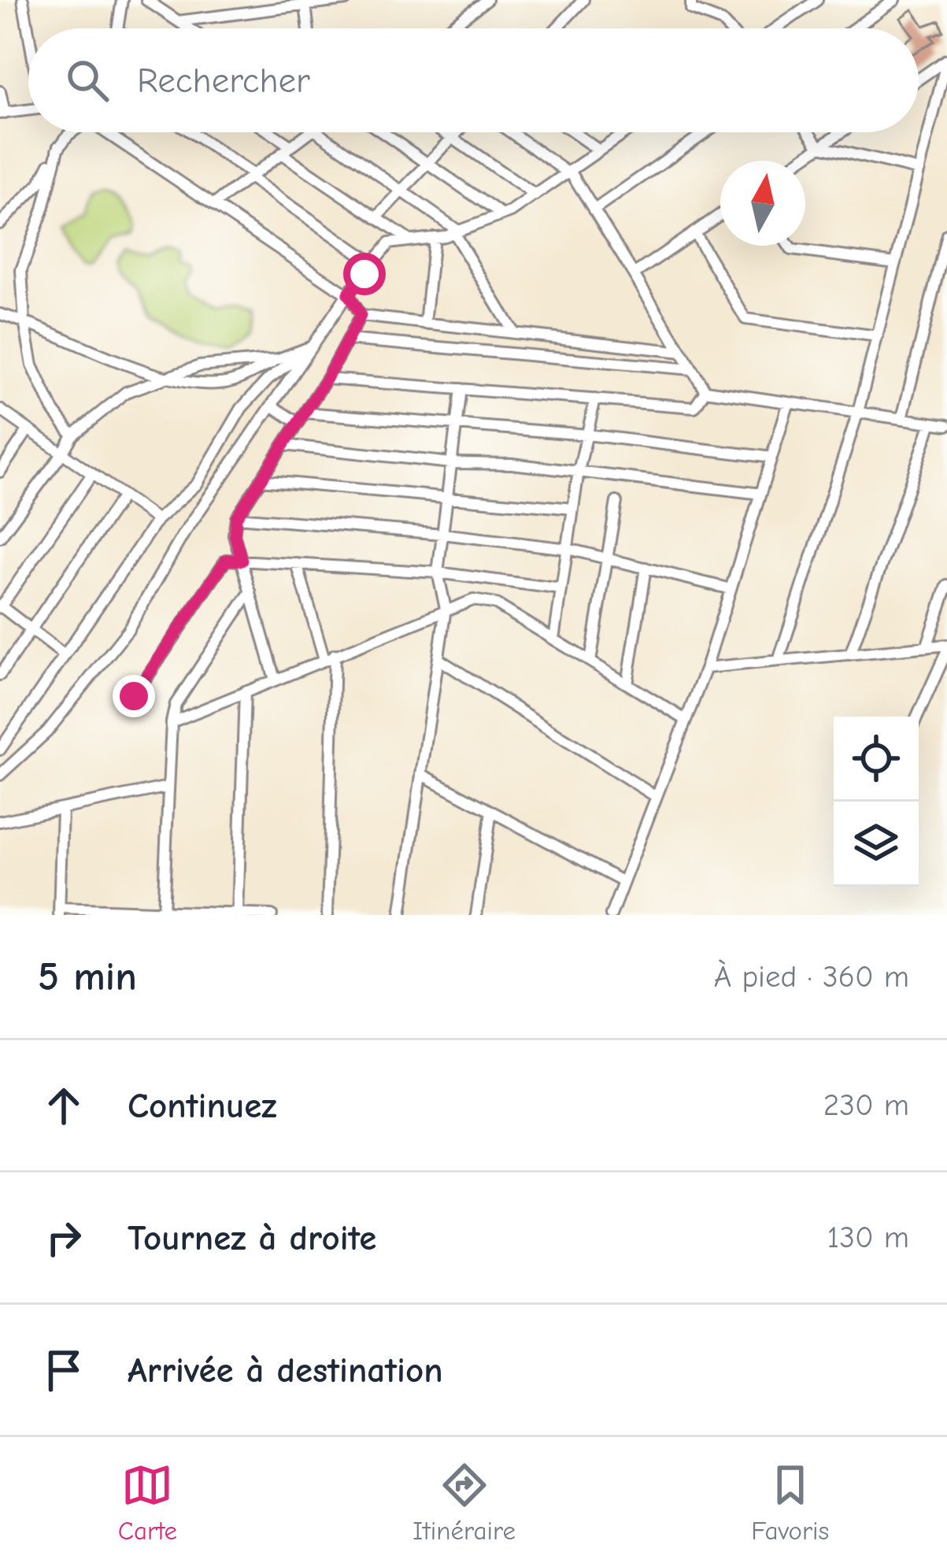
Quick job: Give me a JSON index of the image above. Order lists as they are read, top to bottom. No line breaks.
{"north":"top","page":{"search":"Rechercher","heading":["5 min","À pied · 360 m"],"list":[["Continuez","230 m"],["Tournez à droite","130 m"],"Arrivée à destination"],"nav":["Carte","Itinéraire","Favoris"]}}
